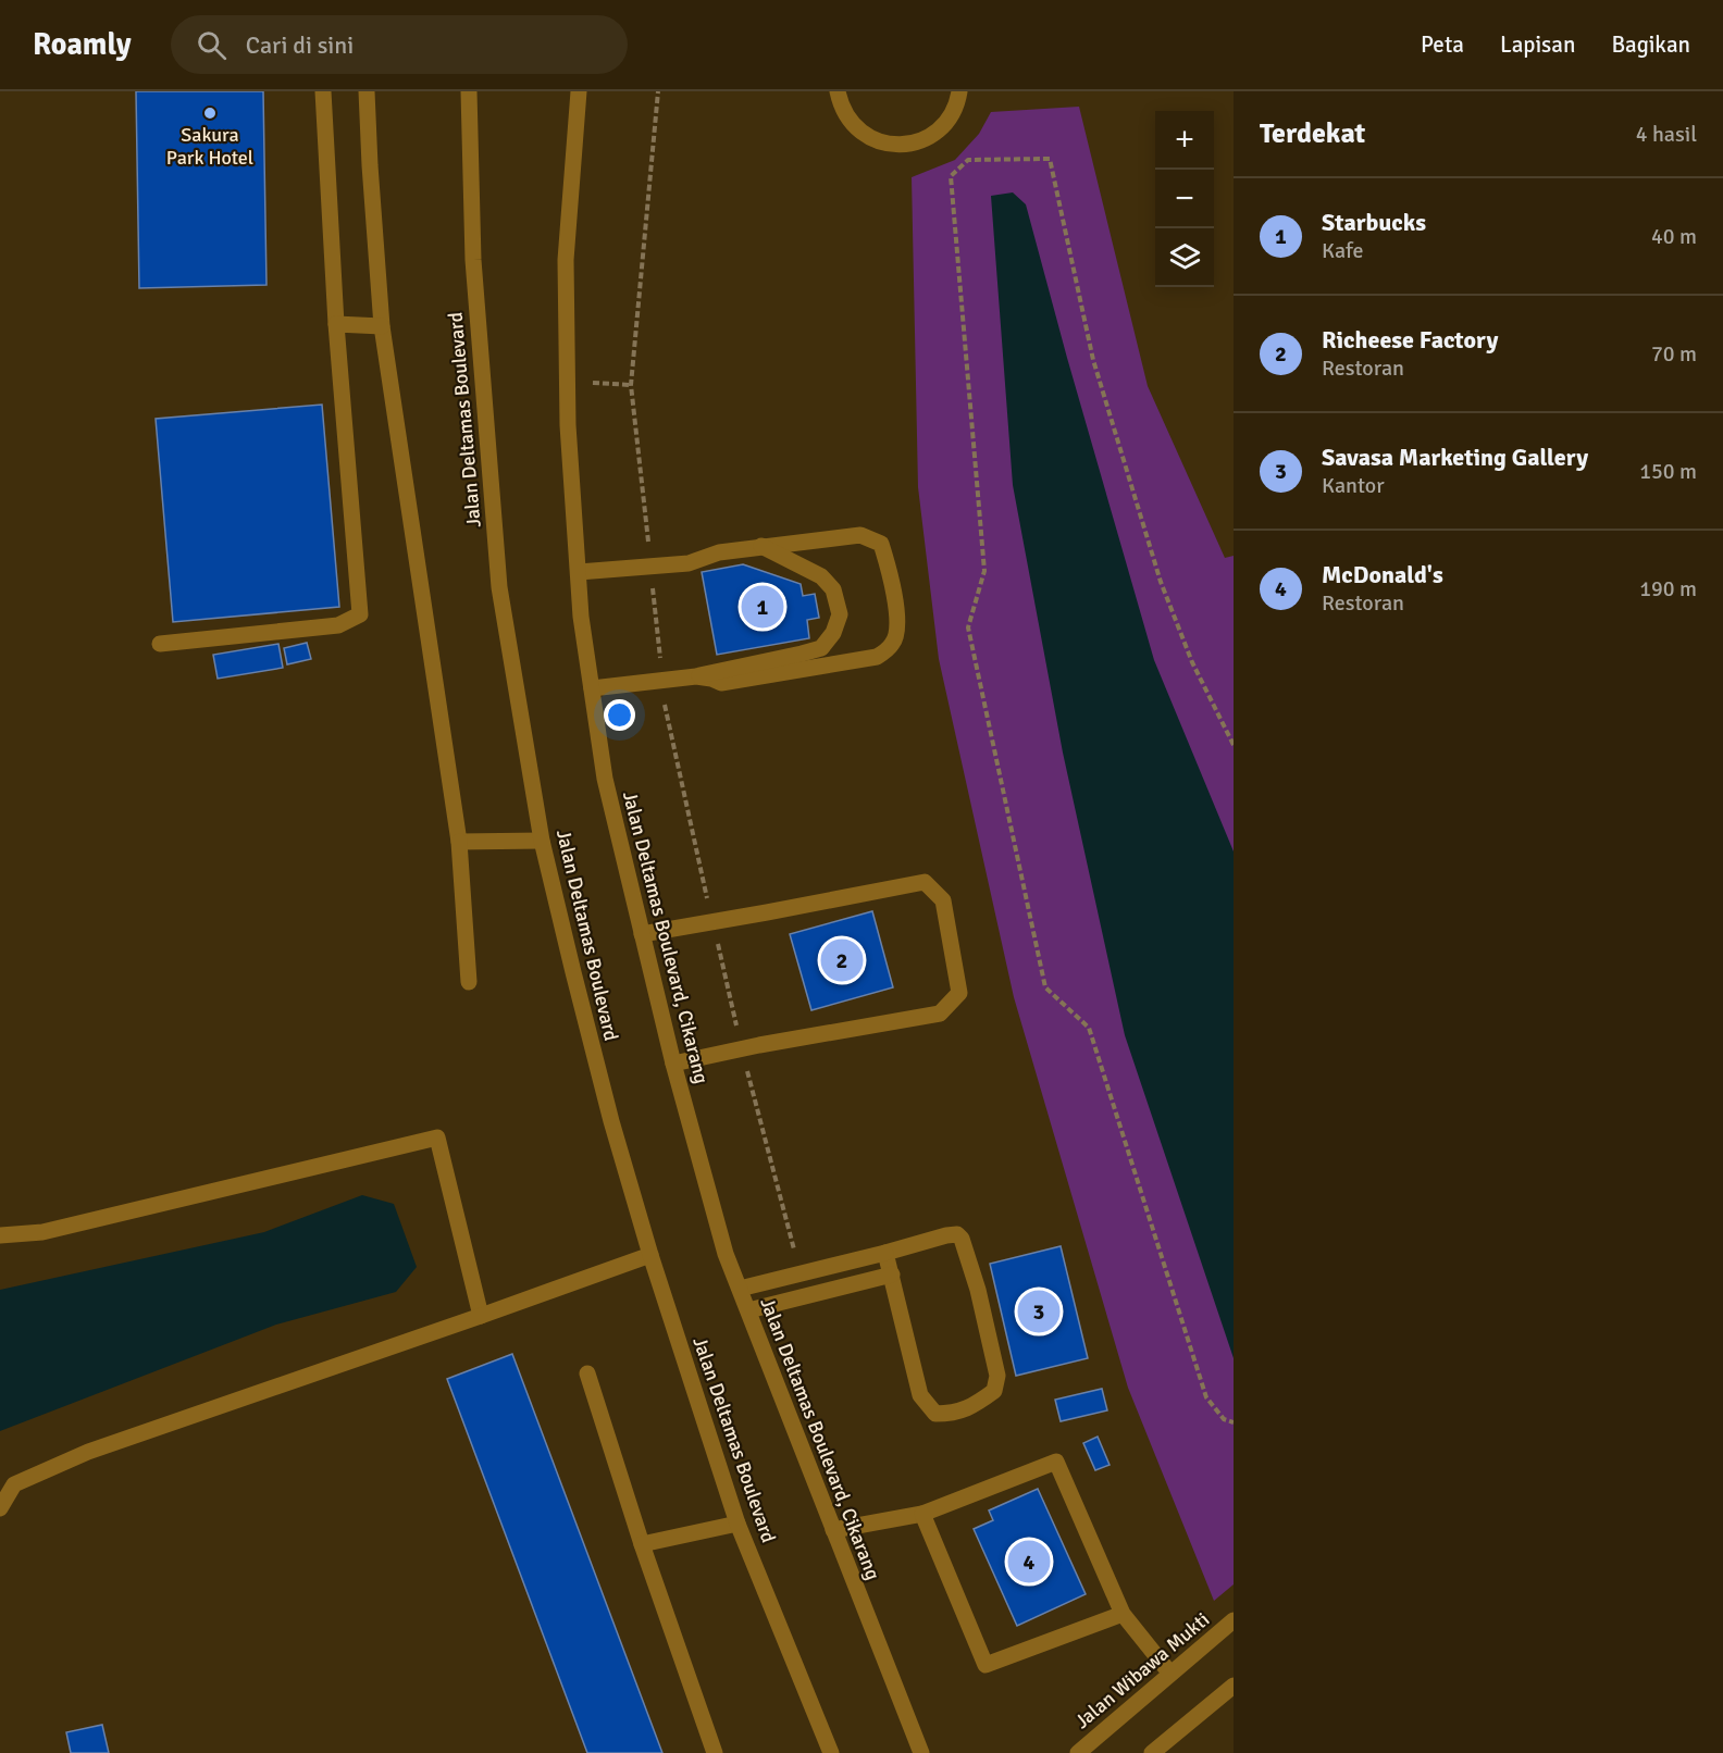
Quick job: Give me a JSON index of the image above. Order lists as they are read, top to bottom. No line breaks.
{"streets":{"street":["Jalan Deltamas Boulevard","Jalan Deltamas Boulevard, Cikarang","Jalan Wibawa Mukti"]},"places":["Sakura Park Hotel"],"page":{"header":"Roamly","search":"Cari di sini","nav":["Peta","Lapisan","Bagikan"],"heading":["Terdekat","4 hasil"],"map_buttons":["+","−"],"list":[{"mark":"1","name":"Starbucks","note":"Kafe","value":"40 m"},{"mark":"2","name":"Richeese Factory","note":"Restoran","value":"70 m"},{"mark":"3","name":"Savasa Marketing Gallery","note":"Kantor","value":"150 m"},{"mark":"4","name":"McDonald's","note":"Restoran","value":"190 m"}],"pins":["1","2","3","4"]}}
